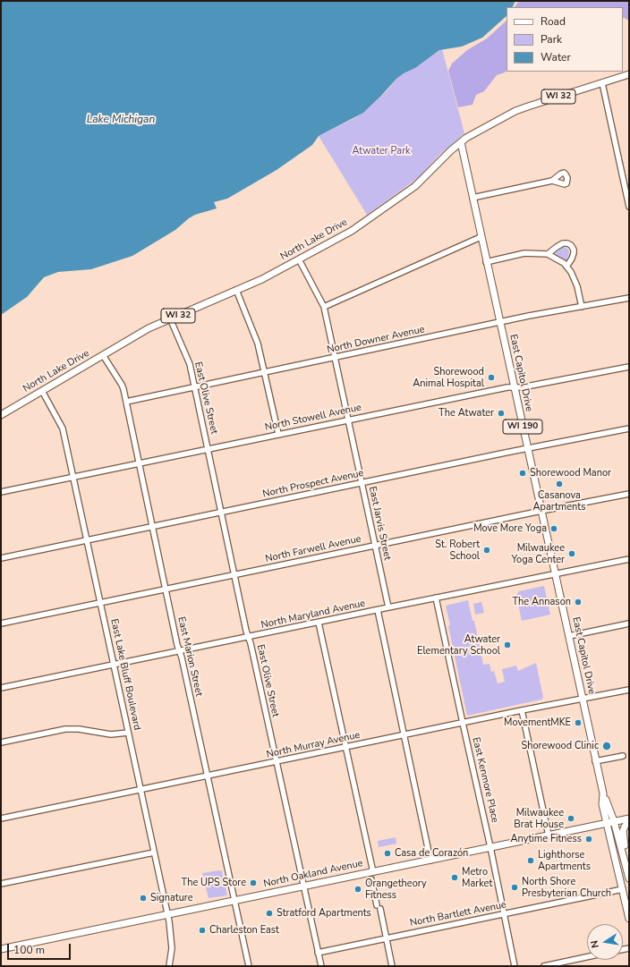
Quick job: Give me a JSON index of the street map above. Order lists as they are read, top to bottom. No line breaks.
{"streets":{"main road":["WI 32","North Lake Drive","East Capitol Drive","WI 190","North Oakland Avenue"],"street":["North Downer Avenue","East Olive Street","North Stowell Avenue","North Prospect Avenue","East Jarvis Street","North Farwell Avenue","North Maryland Avenue","East Marion Street","East Lake Bluff Boulevard","North Murray Avenue","East Kenmore Place","North Bartlett Avenue"]},"crossings":[["North Lake Drive","East Capitol Drive"],["North Lake Drive","East Olive Street"],["North Lake Drive","East Jarvis Street"],["North Lake Drive","East Marion Street"],["North Lake Drive","East Lake Bluff Boulevard"],["North Downer Avenue","East Capitol Drive"],["North Downer Avenue","East Olive Street"],["North Downer Avenue","East Jarvis Street"],["North Downer Avenue","East Marion Street"],["East Capitol Drive","North Stowell Avenue"],["East Capitol Drive","North Prospect Avenue"],["East Capitol Drive","North Farwell Avenue"],["East Capitol Drive","North Maryland Avenue"],["East Capitol Drive","North Murray Avenue"],["East Capitol Drive","North Oakland Avenue"],["East Capitol Drive","North Bartlett Avenue"],["East Olive Street","North Stowell Avenue"],["East Olive Street","North Prospect Avenue"],["East Olive Street","North Farwell Avenue"],["East Olive Street","North Maryland Avenue"],["East Olive Street","North Murray Avenue"],["East Olive Street","North Oakland Avenue"],["East Olive Street","North Bartlett Avenue"],["North Stowell Avenue","East Jarvis Street"],["North Stowell Avenue","East Marion Street"],["North Stowell Avenue","East Lake Bluff Boulevard"],["North Prospect Avenue","East Jarvis Street"],["North Prospect Avenue","East Marion Street"],["North Prospect Avenue","East Lake Bluff Boulevard"],["East Jarvis Street","North Farwell Avenue"],["East Jarvis Street","North Maryland Avenue"],["North Farwell Avenue","East Marion Street"],["North Farwell Avenue","East Lake Bluff Boulevard"],["North Maryland Avenue","East Marion Street"],["North Maryland Avenue","East Lake Bluff Boulevard"],["North Maryland Avenue","East Kenmore Place"],["East Marion Street","North Murray Avenue"],["East Marion Street","North Oakland Avenue"],["East Lake Bluff Boulevard","North Murray Avenue"],["East Lake Bluff Boulevard","North Oakland Avenue"],["North Murray Avenue","East Kenmore Place"],["East Kenmore Place","North Oakland Avenue"],["East Kenmore Place","North Bartlett Avenue"]],"water":["Lake Michigan"],"parks":["Atwater Park"],"places":["Shorewood Animal Hospital","The Atwater","Shorewood Manor","Casanova Apartments","Move More Yoga","St. Robert School","Milwaukee Yoga Center","The Annason","Atwater Elementary School","MovementMKE","Shorewood Clinic","Milwaukee Brat House","Anytime Fitness","Casa de Corazón","Lighthorse Apartments","Metro Market","The UPS Store","North Shore Presbyterian Church","Orangetheory Fitness","Signature","Stratford Apartments","Charleston East"],"legend":["Road","Park","Water"],"scale_bar":"100 m","north":"left"}
